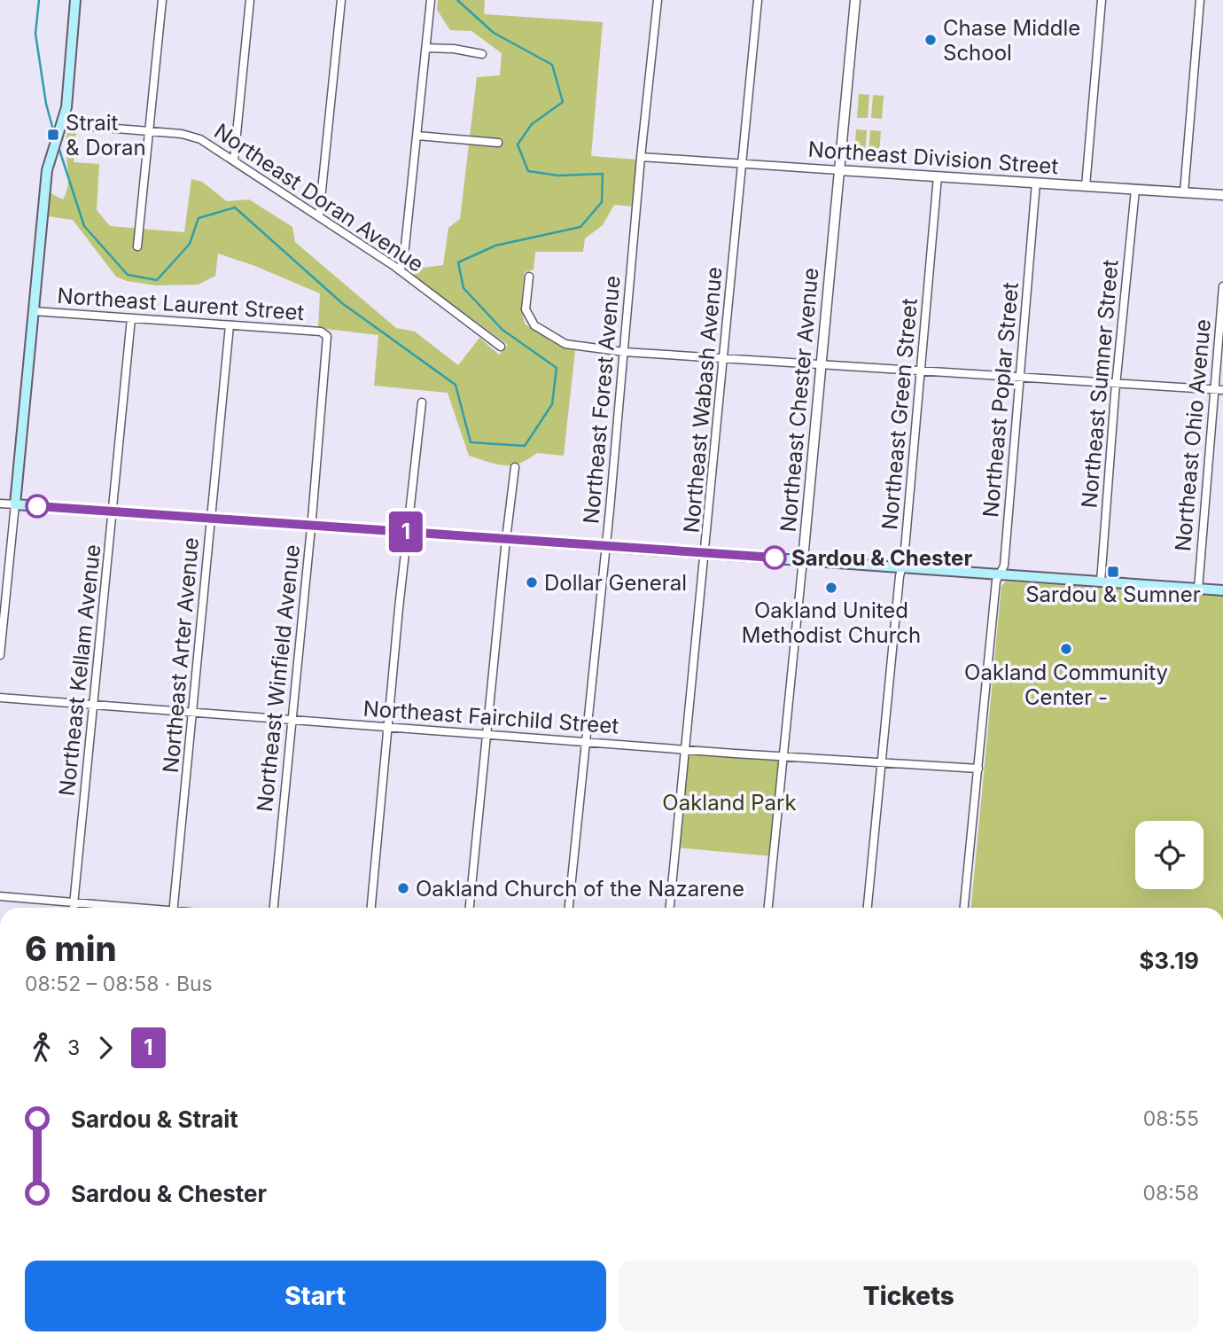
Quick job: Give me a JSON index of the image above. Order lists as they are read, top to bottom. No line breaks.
{"streets":{"street":["Northeast Division Street","Northeast Doran Avenue","Northeast Laurent Street","Northeast Sumner Street","Northeast Forest Avenue","Northeast Wabash Avenue","Northeast Chester Avenue","Northeast Poplar Street","Northeast Green Street","Northeast Ohio Avenue","Northeast Arter Avenue","Northeast Kellam Avenue","Northeast Winfield Avenue","Northeast Fairchild Street"]},"crossings":[["Northeast Division Street","Northeast Sumner Street"],["Northeast Division Street","Northeast Forest Avenue"],["Northeast Division Street","Northeast Wabash Avenue"],["Northeast Division Street","Northeast Chester Avenue"],["Northeast Division Street","Northeast Poplar Street"],["Northeast Division Street","Northeast Green Street"],["Northeast Laurent Street","Northeast Arter Avenue"],["Northeast Laurent Street","Northeast Kellam Avenue"],["Northeast Laurent Street","Northeast Winfield Avenue"],["Northeast Forest Avenue","Northeast Fairchild Street"],["Northeast Wabash Avenue","Northeast Fairchild Street"],["Northeast Chester Avenue","Northeast Fairchild Street"],["Northeast Poplar Street","Northeast Fairchild Street"],["Northeast Green Street","Northeast Fairchild Street"],["Northeast Arter Avenue","Northeast Fairchild Street"],["Northeast Kellam Avenue","Northeast Fairchild Street"],["Northeast Winfield Avenue","Northeast Fairchild Street"]],"parks":["Oakland Park"],"places":{"other":["Chase Middle School","Sardou & Chester","Dollar General","Oakland United Methodist Church","Oakland Community Center -","Oakland Church of the Nazarene"],"transit":["Strait & Doran","Sardou & Sumner"]},"lines":["bus line 1"],"page":{"on_map":"1","heading":["6 min","08:52 – 08:58 · Bus","$3.19"],"legs":["3","1"],"list":[{"name":"Sardou & Strait","value":"08:55"},{"name":"Sardou & Chester","value":"08:58"}],"buttons":["Start","Tickets"]}}
